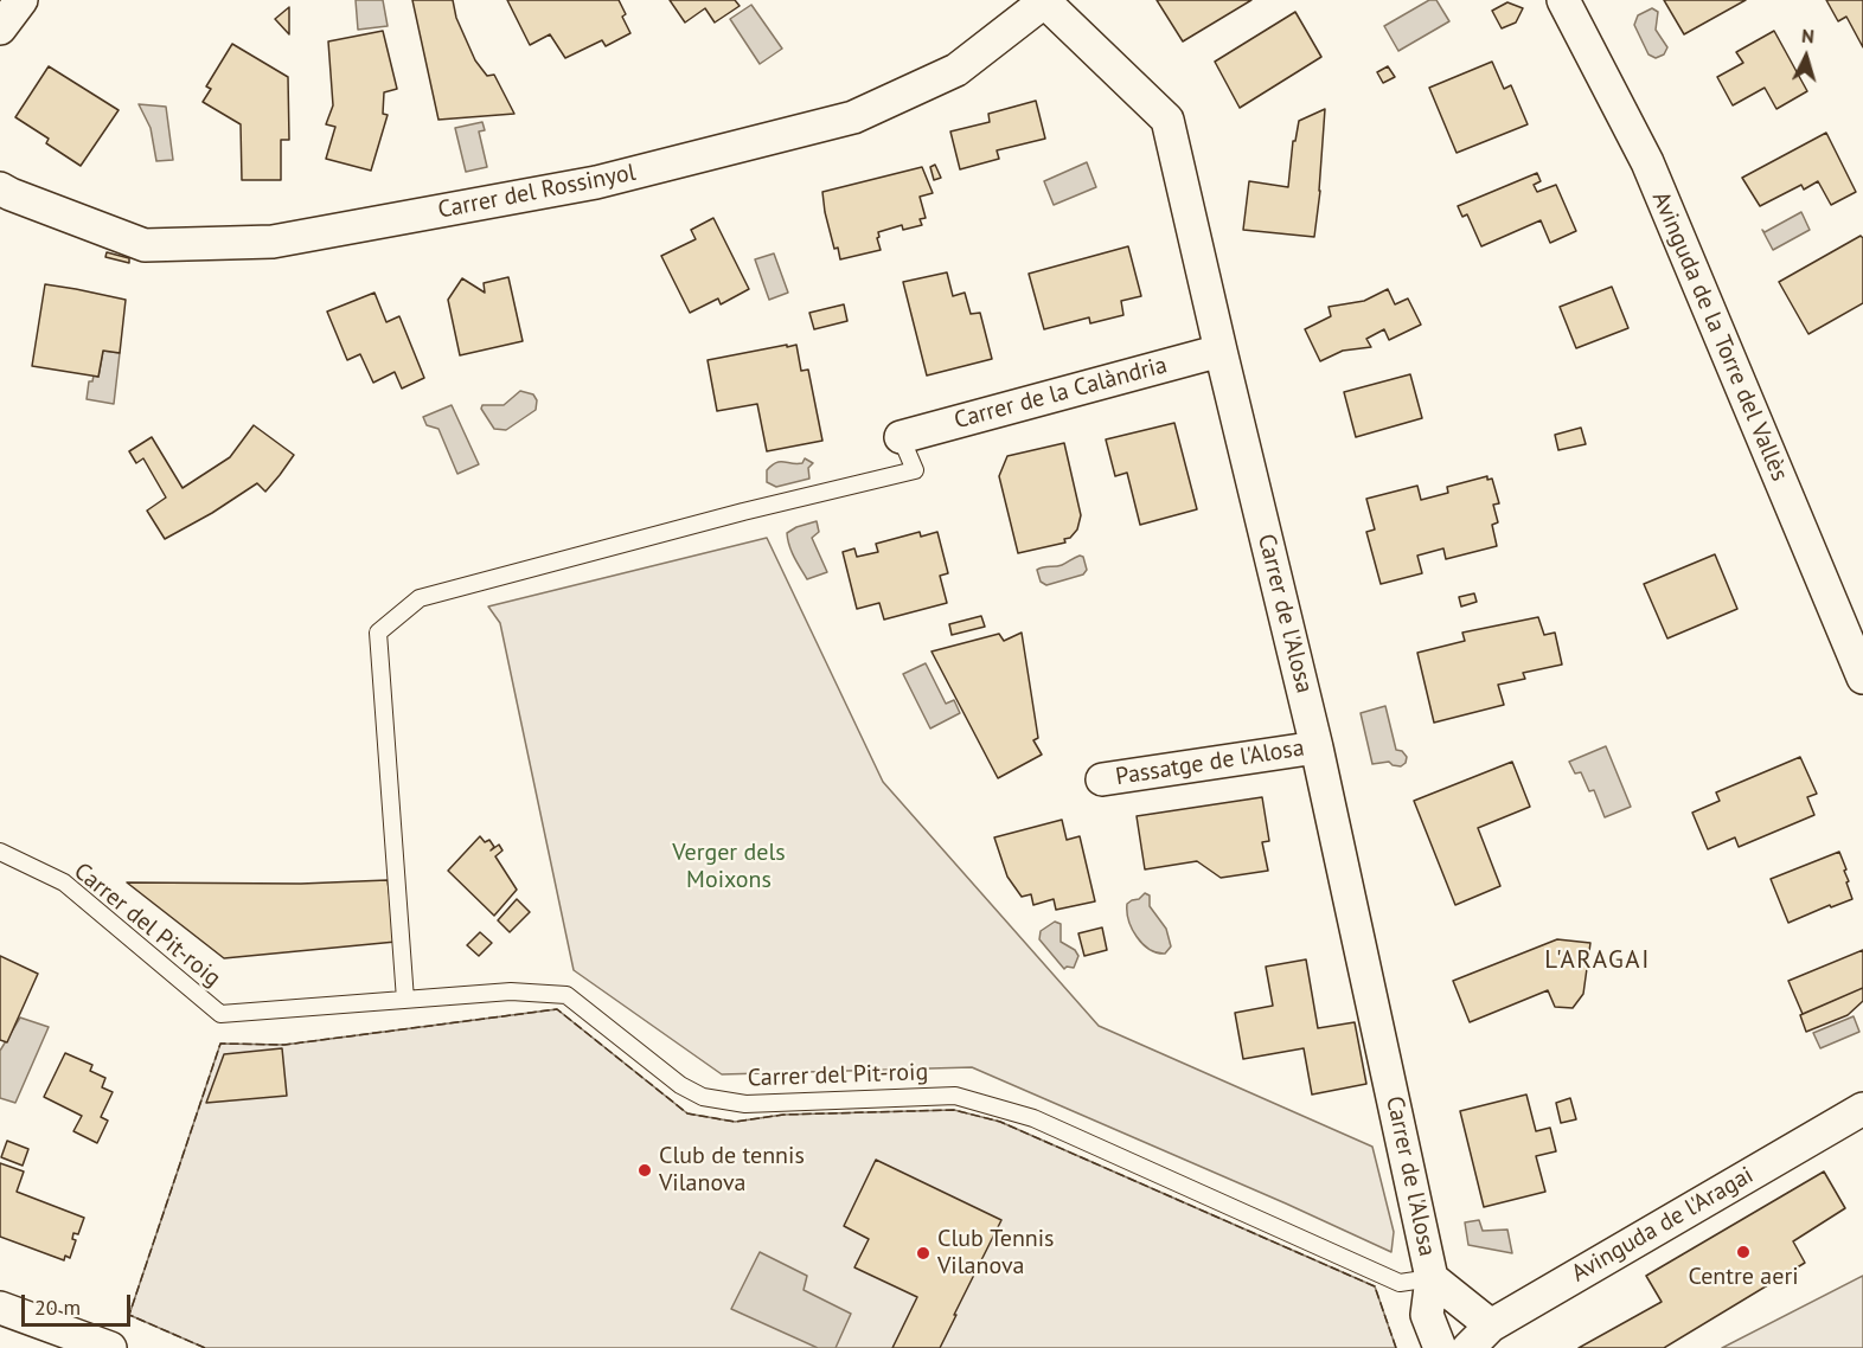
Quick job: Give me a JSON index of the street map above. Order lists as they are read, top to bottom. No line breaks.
{"streets":{"street":["Carrer del Rossinyol","Avinguda de la Torre del Vallès","Carrer de la Calàndria","Carrer de l'Alosa","Passatge de l'Alosa","Avinguda de l'Aragai"],"lane":["Carrer del Pit-roig"]},"crossings":[["Carrer del Rossinyol","Carrer de l'Alosa"],["Carrer de la Calàndria","Carrer de l'Alosa"],["Carrer de l'Alosa","Passatge de l'Alosa"],["Carrer de l'Alosa","Carrer del Pit-roig"],["Carrer de l'Alosa","Avinguda de l'Aragai"]],"districts":["L'ARAGAI"],"parks":["Verger dels Moixons"],"places":["Club de tennis Vilanova","Centre aeri","Club Tennis Vilanova"],"scale_bar":"20 m","north":"top"}
